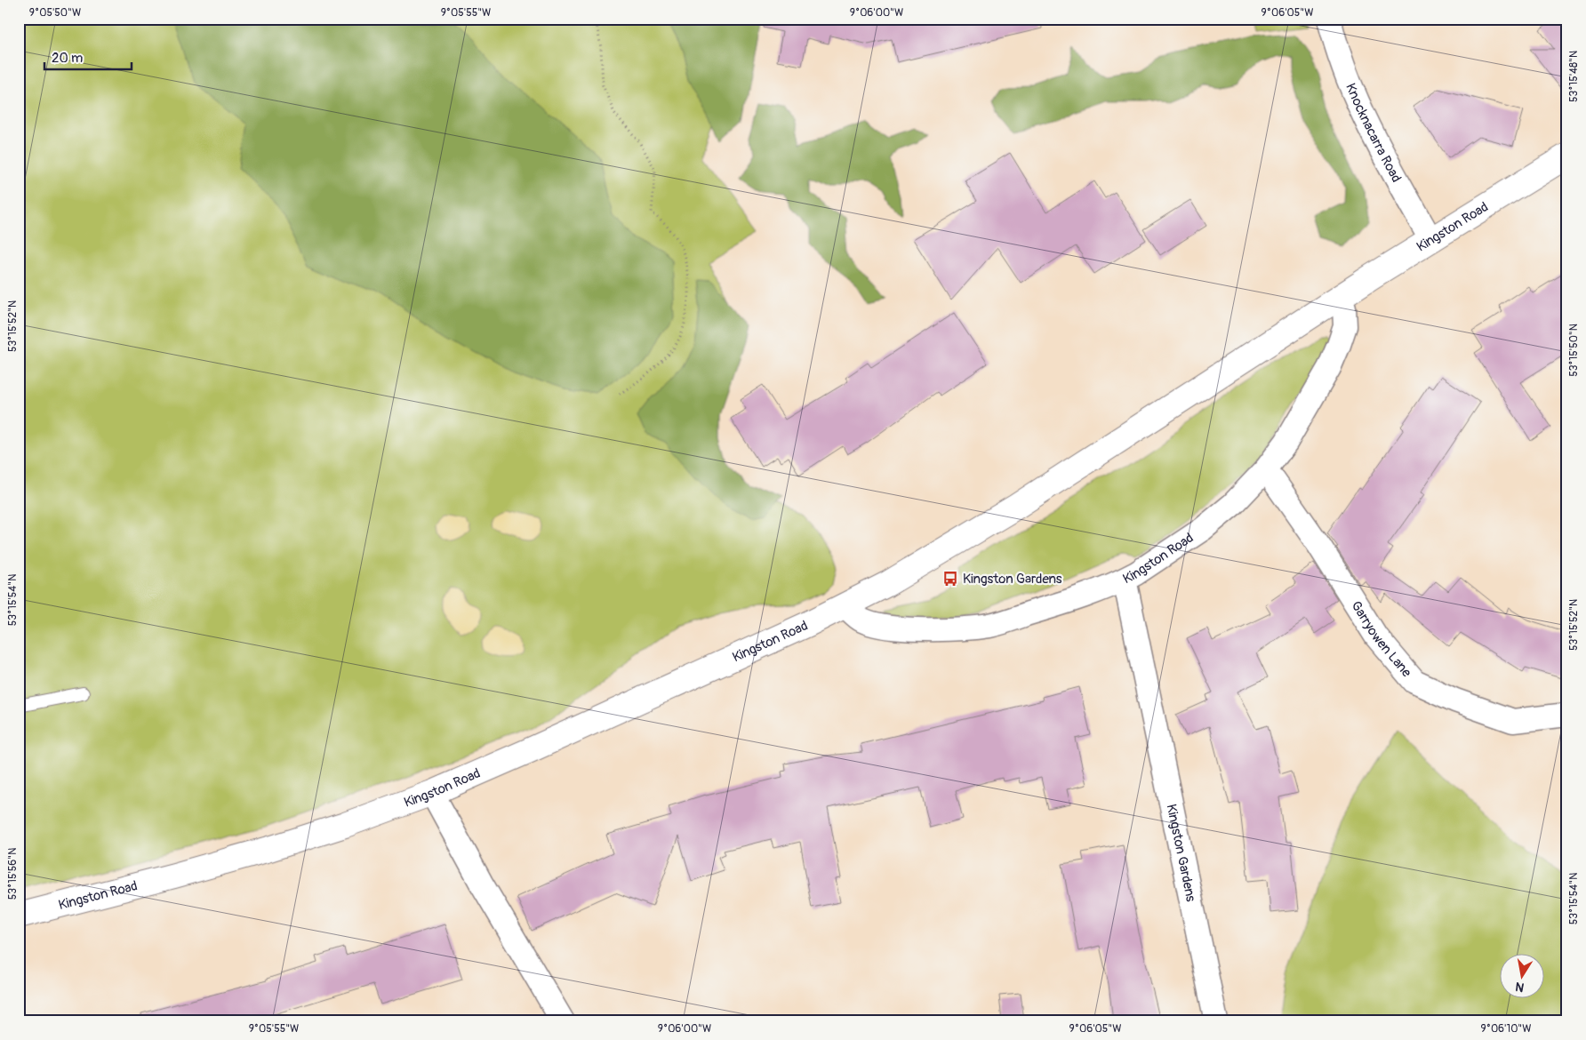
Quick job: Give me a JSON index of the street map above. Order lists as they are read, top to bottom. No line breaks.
{"streets":{"main road":["Kingston Road"],"street":["Knocknacarra Road","Garryowen Lane","Kingston Gardens"]},"crossings":[["Knocknacarra Road","Kingston Road"],["Kingston Road","Garryowen Lane"],["Kingston Road","Kingston Gardens"]],"places":{"bus stop":["Kingston Gardens"]},"scale_bar":"20 m","north":"bottom","coordinates":["9°05'50\"W","9°05'55\"W","9°06'00\"W","9°06'05\"W","53°15'48\"N","53°15'52\"N","53°15'50\"N","53°15'54\"N","53°15'56\"N","9°06'10\"W"]}
